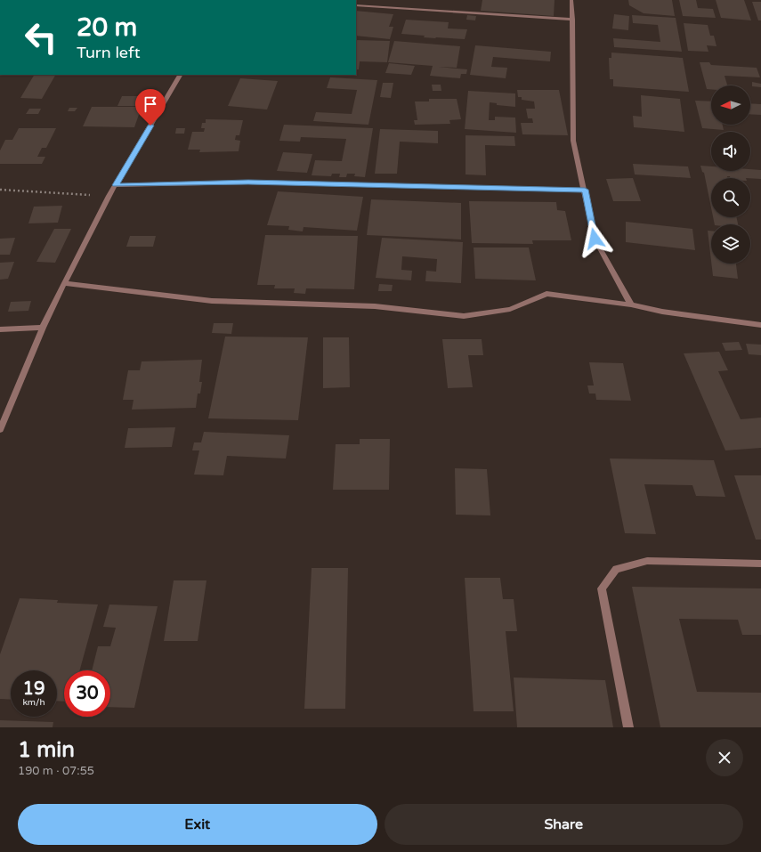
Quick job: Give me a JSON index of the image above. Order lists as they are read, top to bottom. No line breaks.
{"north":"left","page":{"turn":["20 m","Turn left"],"speed":"19 km/h","limit":"30","heading":["1 min","190 m · 07:55"],"buttons":["Exit","Share"]}}
